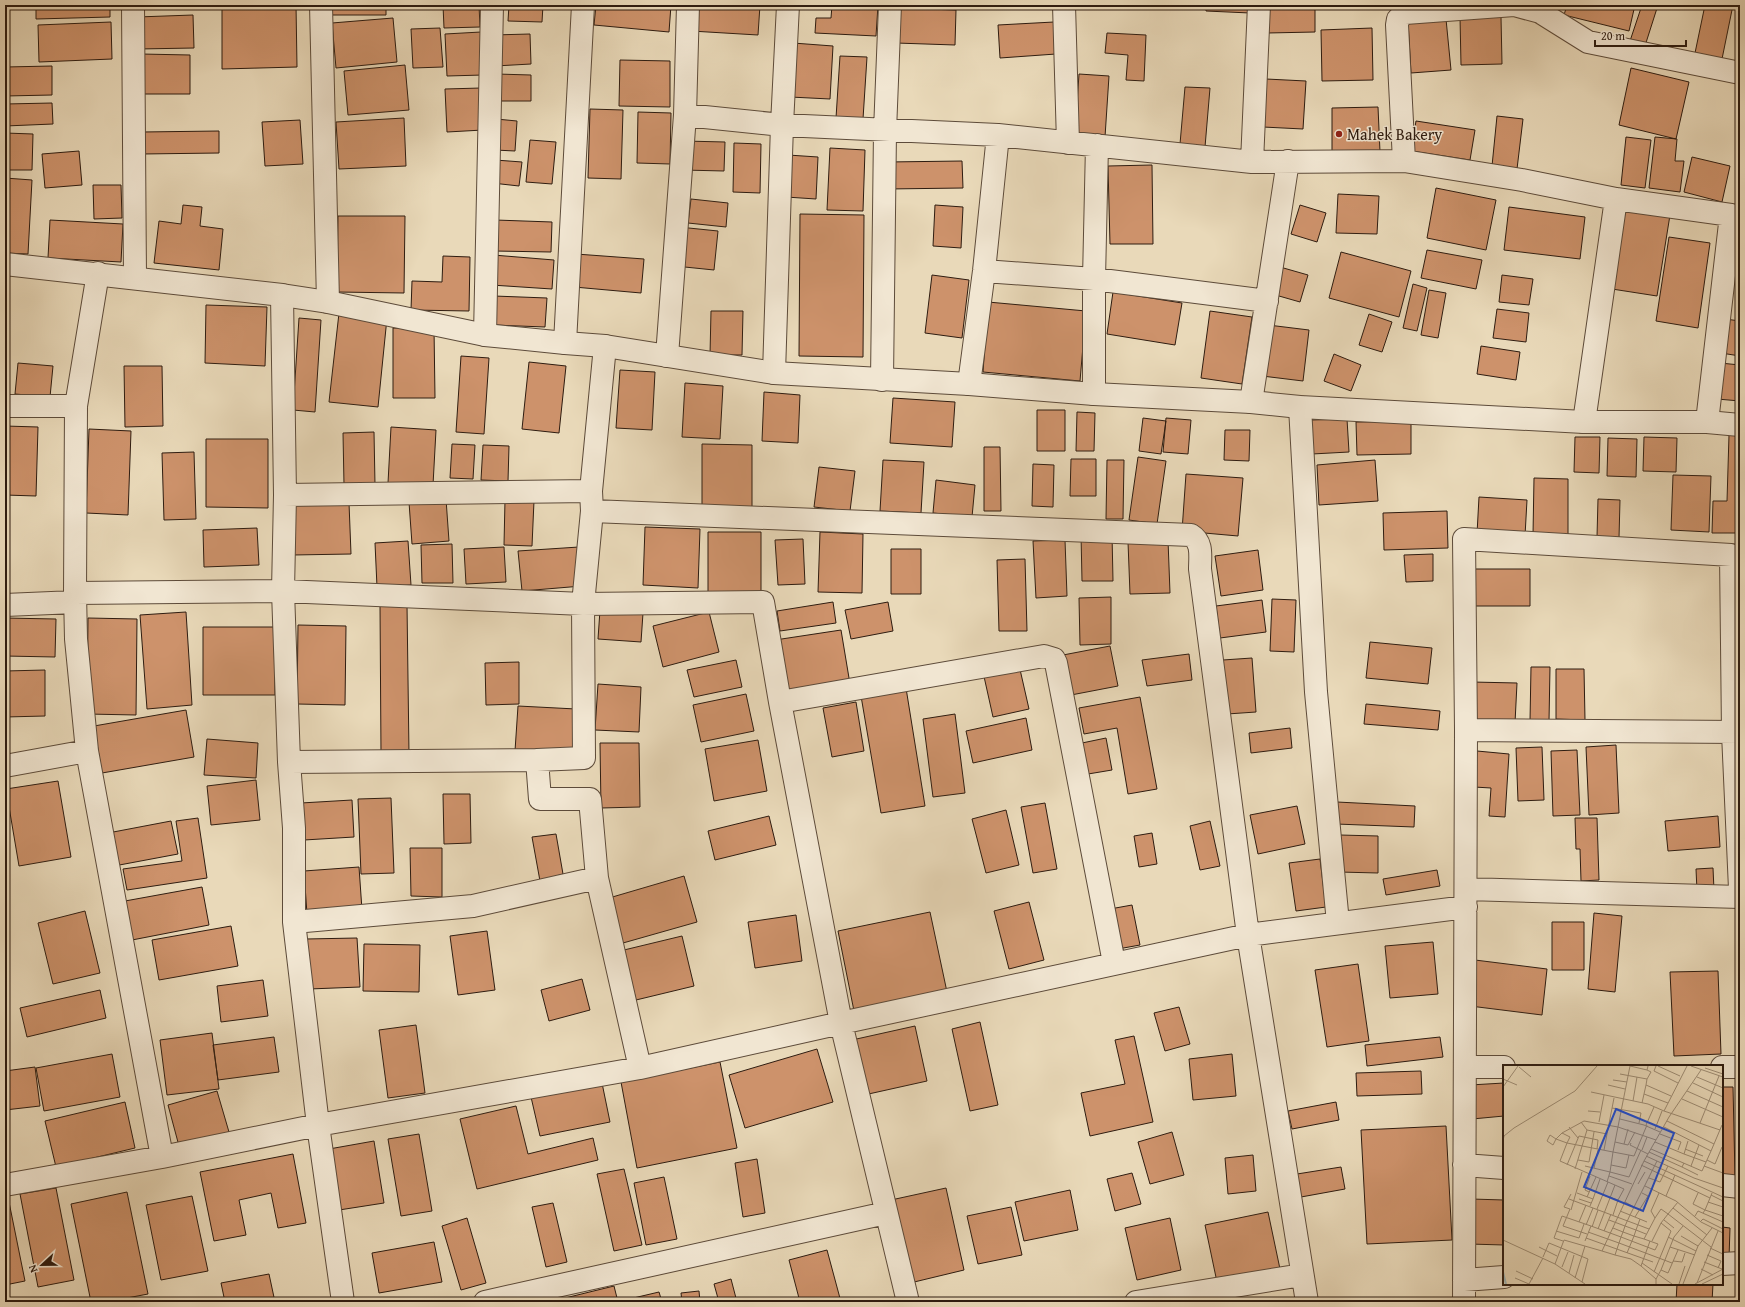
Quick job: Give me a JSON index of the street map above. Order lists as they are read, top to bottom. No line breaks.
{"places":["Mahek Bakery"],"scale_bar":"20 m","north":"left"}
